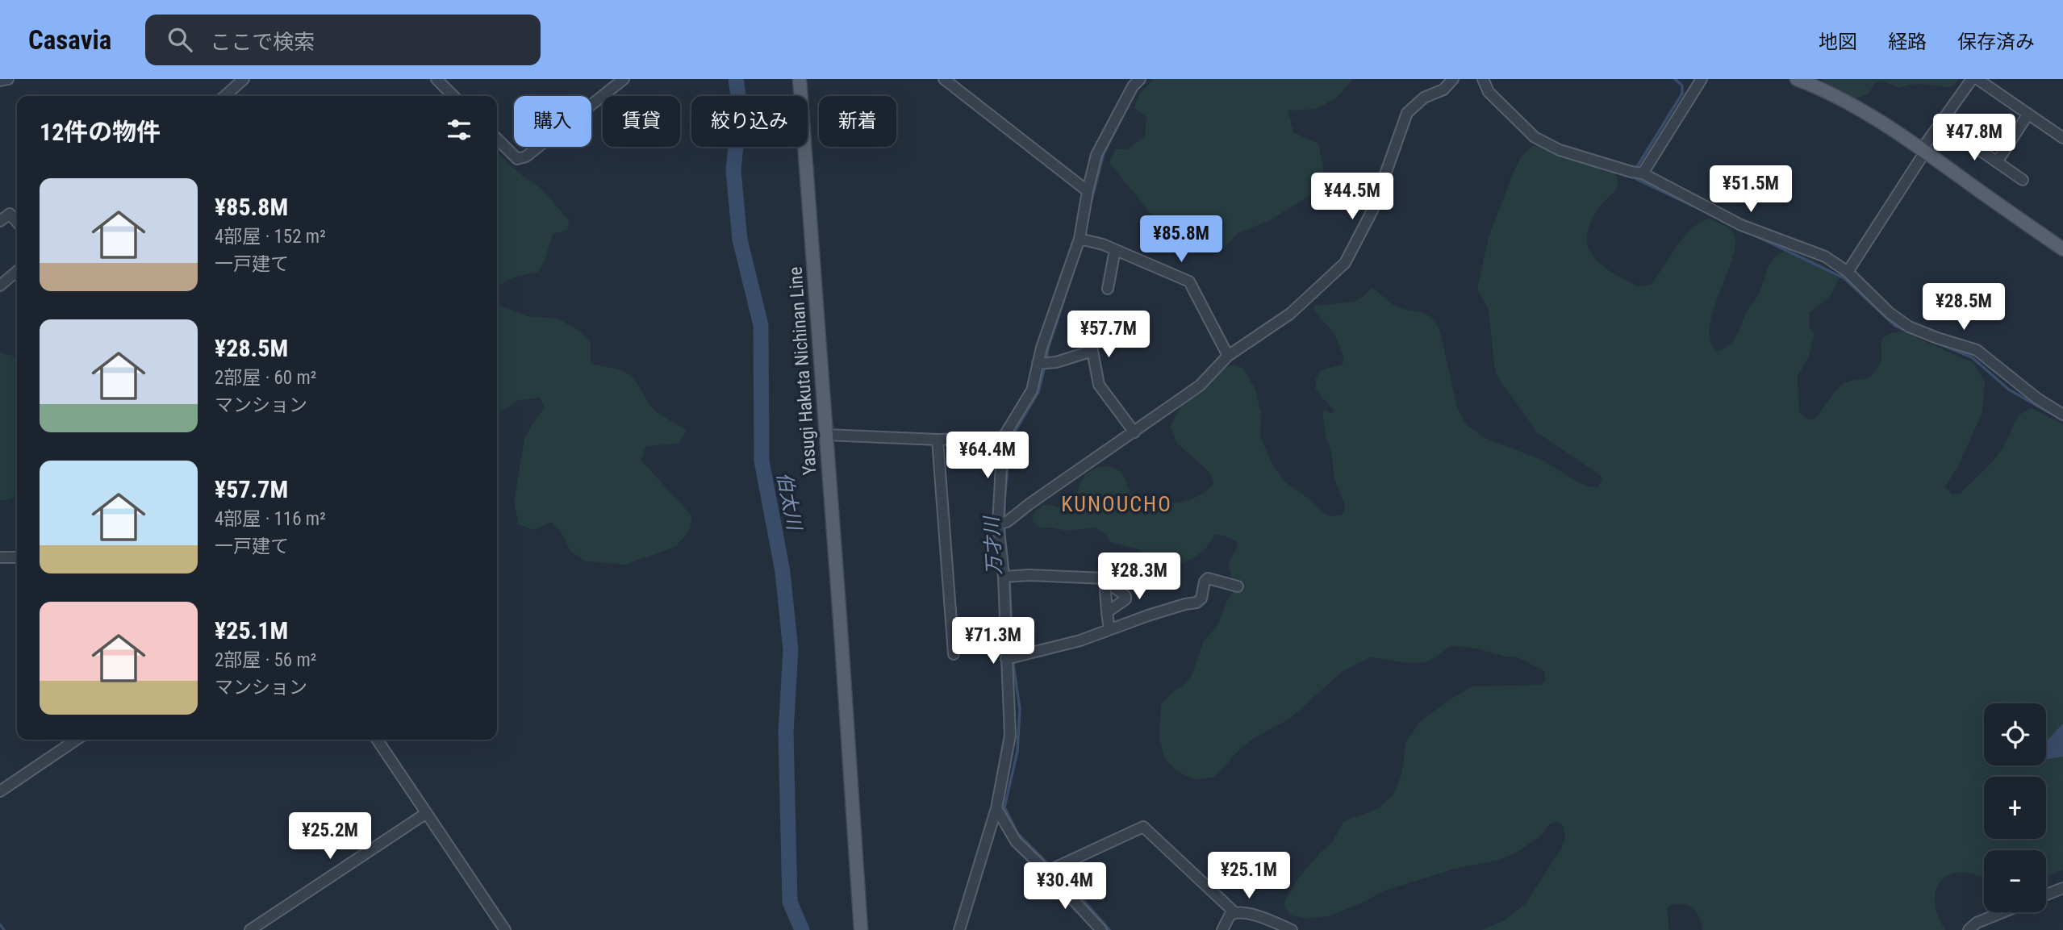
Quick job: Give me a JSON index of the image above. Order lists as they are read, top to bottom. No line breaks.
{"streets":{"main road":["Yasugi Hakuta Nichinan Line"]},"districts":["KUNOUCHO"],"water":["伯太川","万才川"],"page":{"header":"Casavia","search":"ここで検索","nav":["地図","経路","保存済み"],"chip":["購入","賃貸","絞り込み","新着"],"heading":"12件の物件","price":["¥47.8M","¥51.5M","¥44.5M","¥85.8M","¥28.5M","¥57.7M","¥64.4M","¥28.3M","¥71.3M","¥25.2M","¥25.1M","¥30.4M"],"list":[{"name":"¥85.8M","note":"4部屋 · 152 m² · 一戸建て"},{"name":"¥28.5M","note":"2部屋 · 60 m² · マンション"},{"name":"¥57.7M","note":"4部屋 · 116 m² · 一戸建て"},{"name":"¥25.1M","note":"2部屋 · 56 m² · マンション"}],"map_buttons":["+","−"]}}
